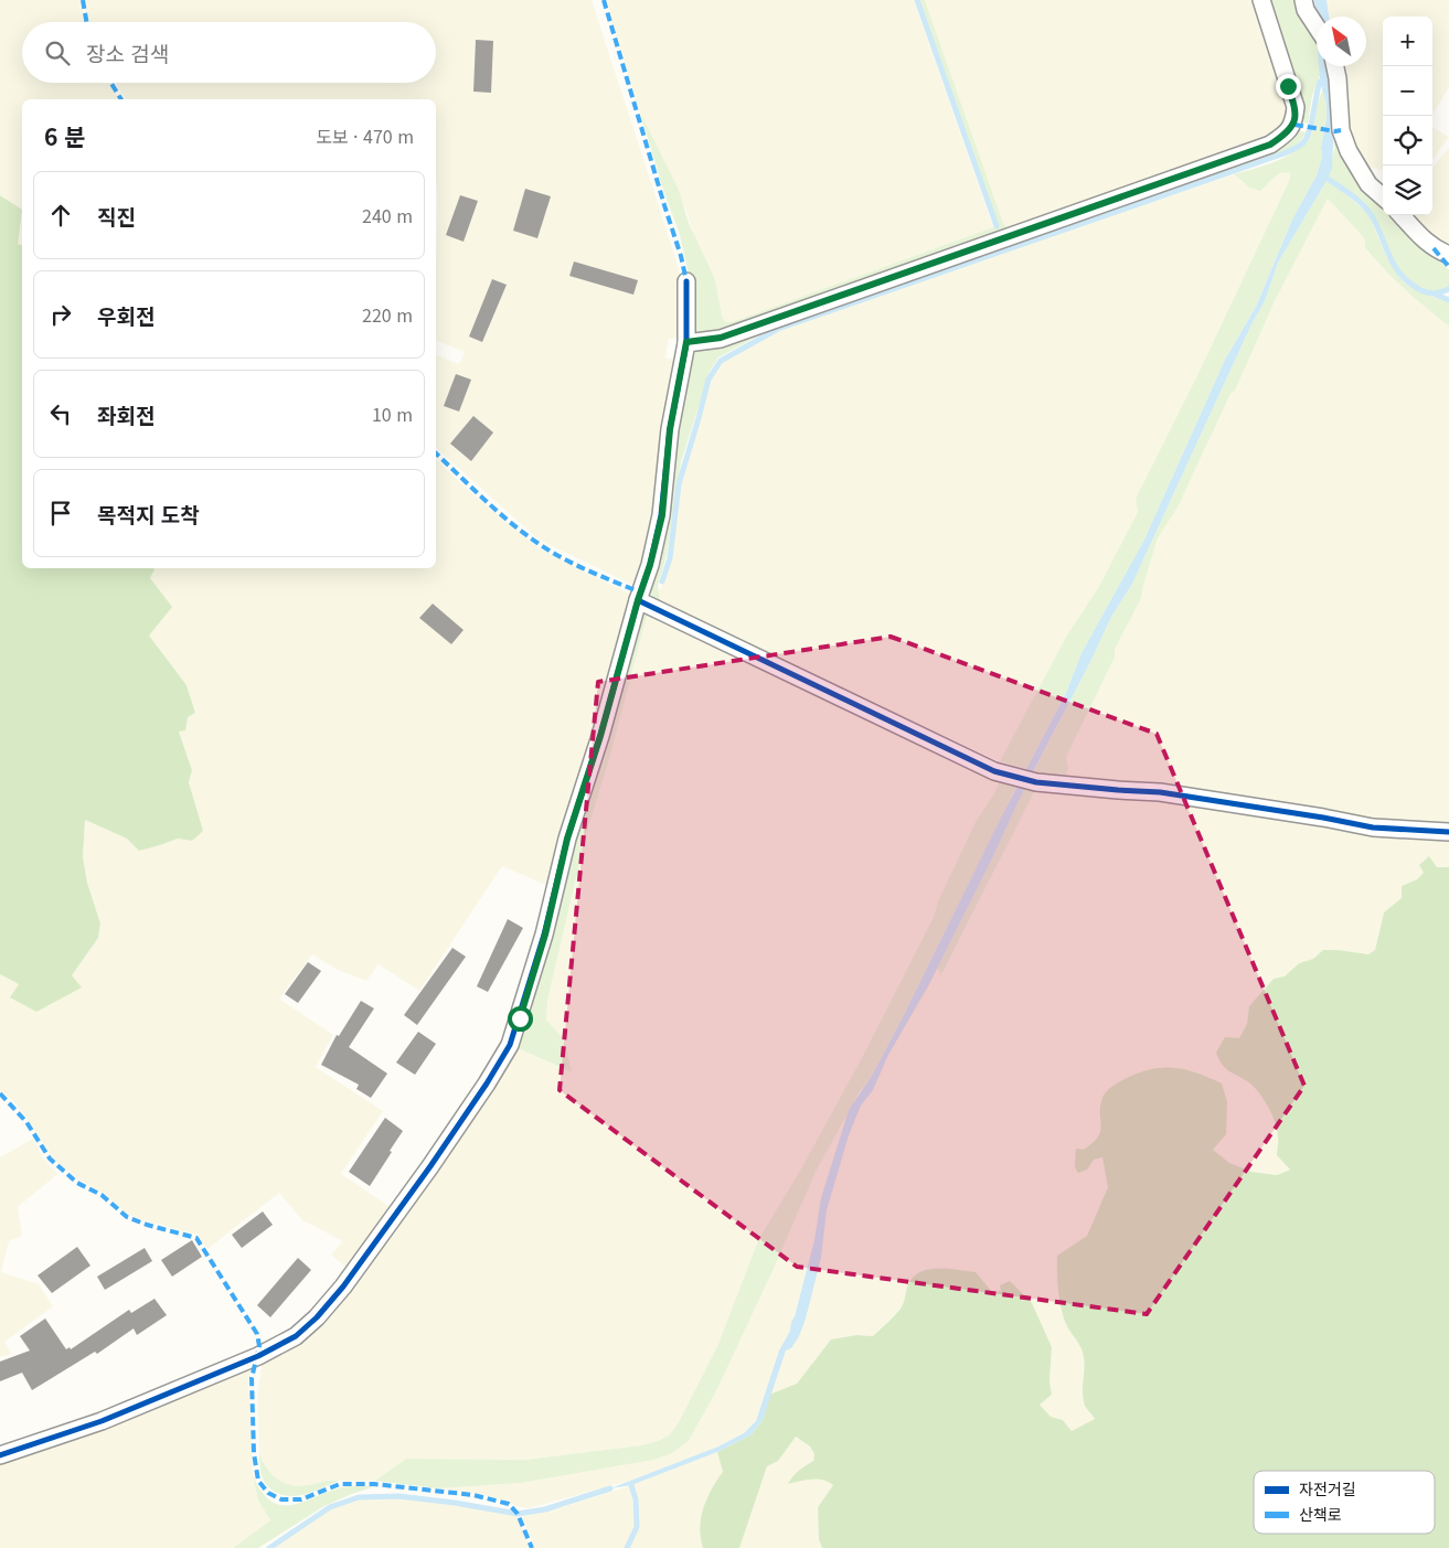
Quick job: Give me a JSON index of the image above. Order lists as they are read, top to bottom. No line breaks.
{"legend":["자전거길","산책로"],"north":"top left","page":{"map_buttons":["+","−"],"search":"장소 검색","heading":["6 분","도보 · 470 m"],"list":[["직진","240 m"],["우회전","220 m"],["좌회전","10 m"],"목적지 도착"]}}
